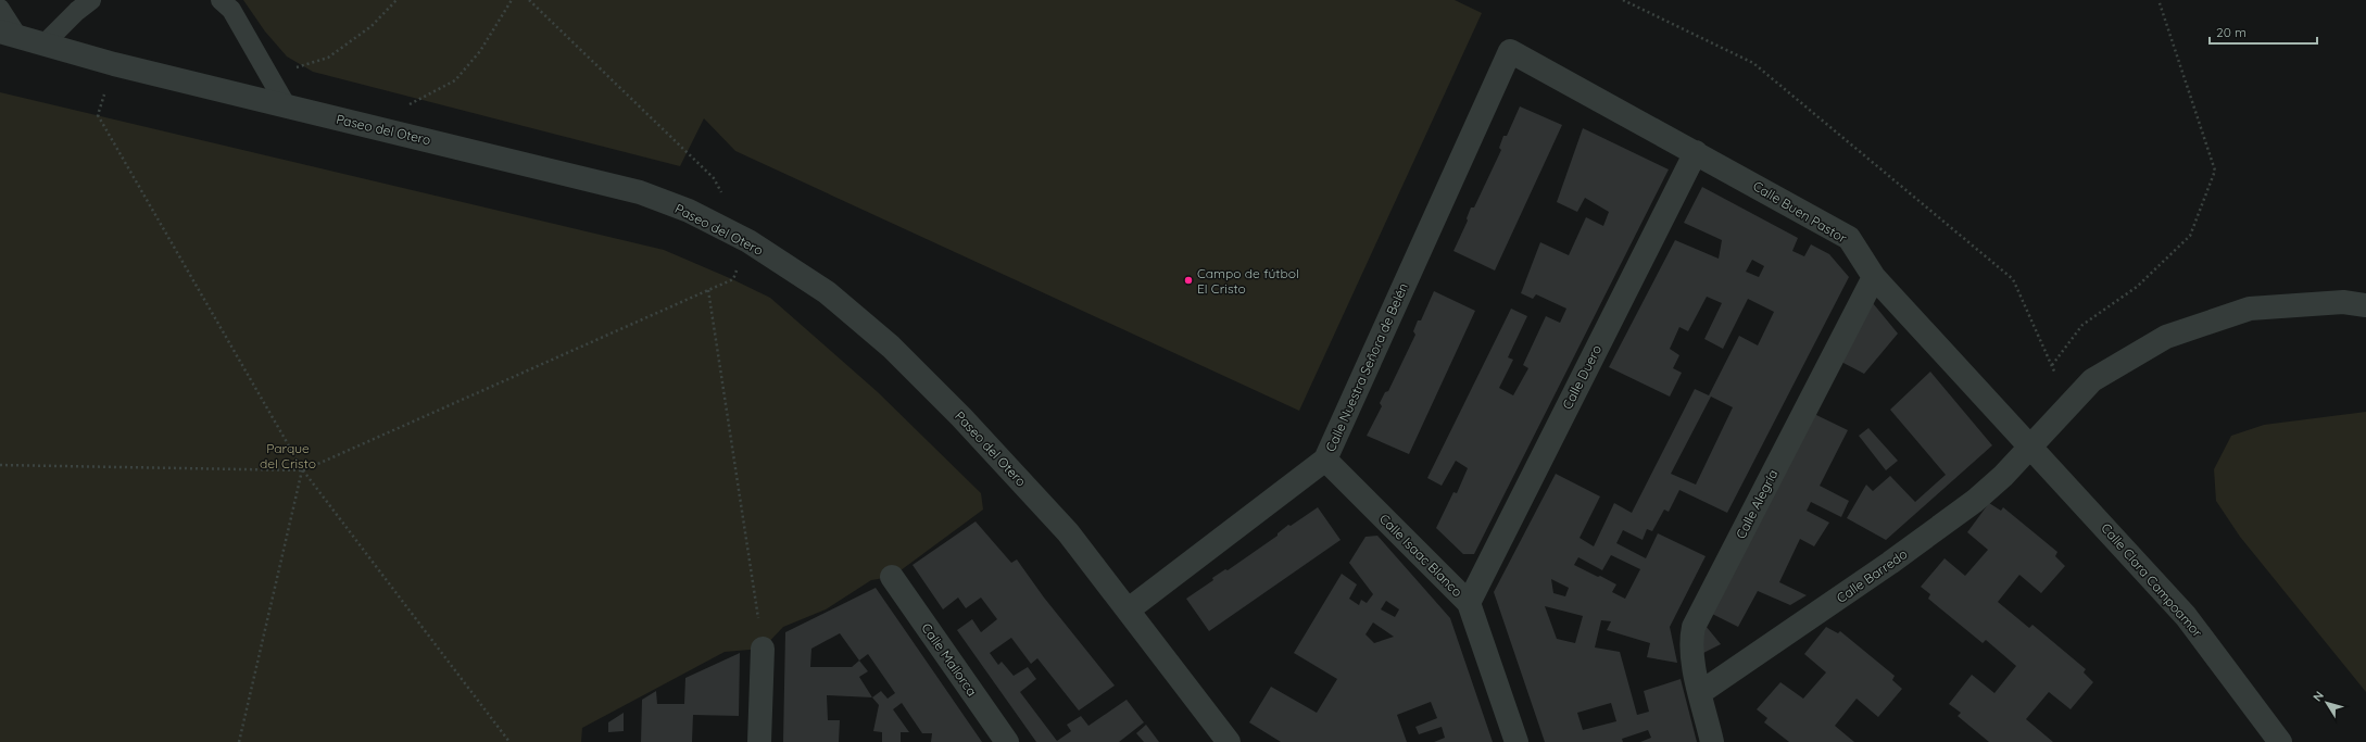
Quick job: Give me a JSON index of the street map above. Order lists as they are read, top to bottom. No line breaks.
{"streets":{"street":["Paseo del Otero","Calle Buen Pastor","Calle Nuestra Señora de Belén","Calle Duero","Calle Alegría","Calle Isaac Blanco","Calle Barredo","Calle Clara Campoamor","Calle Mallorca"]},"crossings":[["Paseo del Otero","Calle Nuestra Señora de Belén"],["Calle Buen Pastor","Calle Nuestra Señora de Belén"],["Calle Buen Pastor","Calle Duero"],["Calle Buen Pastor","Calle Alegría"],["Calle Buen Pastor","Calle Barredo"],["Calle Buen Pastor","Calle Clara Campoamor"],["Calle Nuestra Señora de Belén","Calle Isaac Blanco"],["Calle Duero","Calle Isaac Blanco"],["Calle Alegría","Calle Barredo"],["Calle Barredo","Calle Clara Campoamor"]],"parks":["Parque del Cristo"],"places":["Campo de fútbol El Cristo"],"scale_bar":"20 m","north":"top left"}
